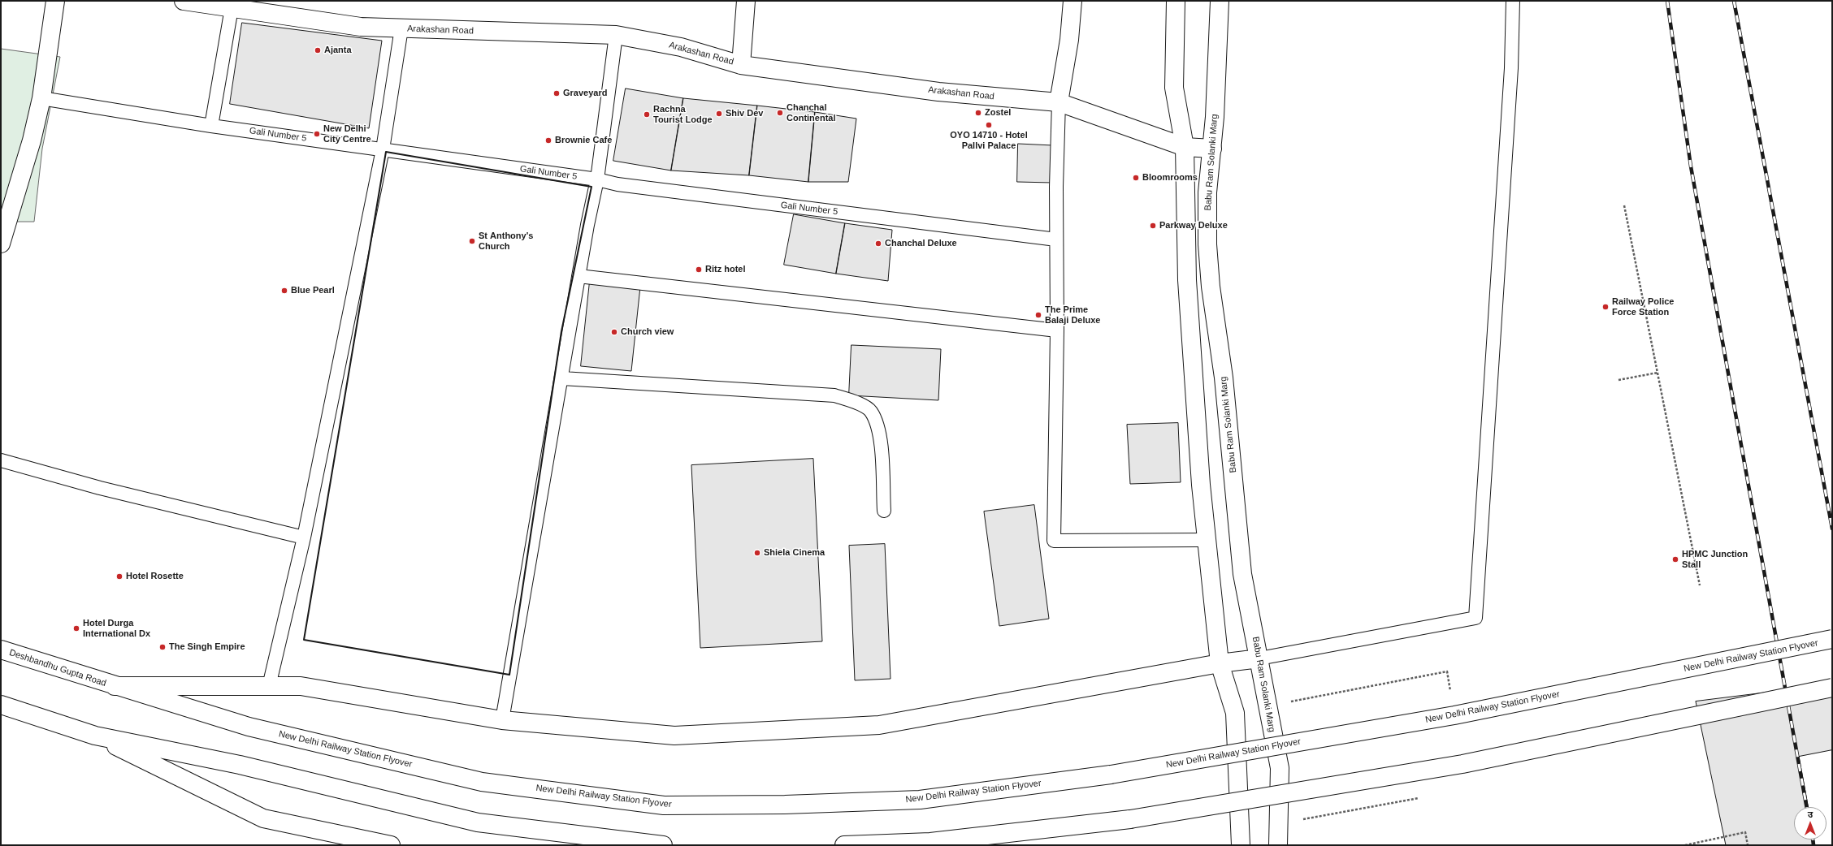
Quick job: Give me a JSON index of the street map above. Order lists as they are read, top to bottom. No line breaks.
{"streets":{"main road":["Arakashan Road","Babu Ram Solanki Marg","New Delhi Railway Station Flyover","Deshbandhu Gupta Road"],"lane":["Gali Number 5"]},"crossings":[["Arakashan Road","Babu Ram Solanki Marg"],["New Delhi Railway Station Flyover","Deshbandhu Gupta Road"]],"places":["Ajanta","Graveyard","Chanchal Continental","Zostel","Shiv Dev","Rachna Tourist Lodge","OYO 14710 - Hotel Pallvi Palace","New Delhi City Centre","Brownie Cafe","Bloomrooms","Parkway Deluxe","St Anthony's Church","Chanchal Deluxe","Ritz hotel","Blue Pearl","Railway Police Force Station","The Prime Balaji Deluxe","Church view","Shiela Cinema","HPMC Junction Stall","Hotel Rosette","Hotel Durga International Dx","The Singh Empire"],"north":"top"}
